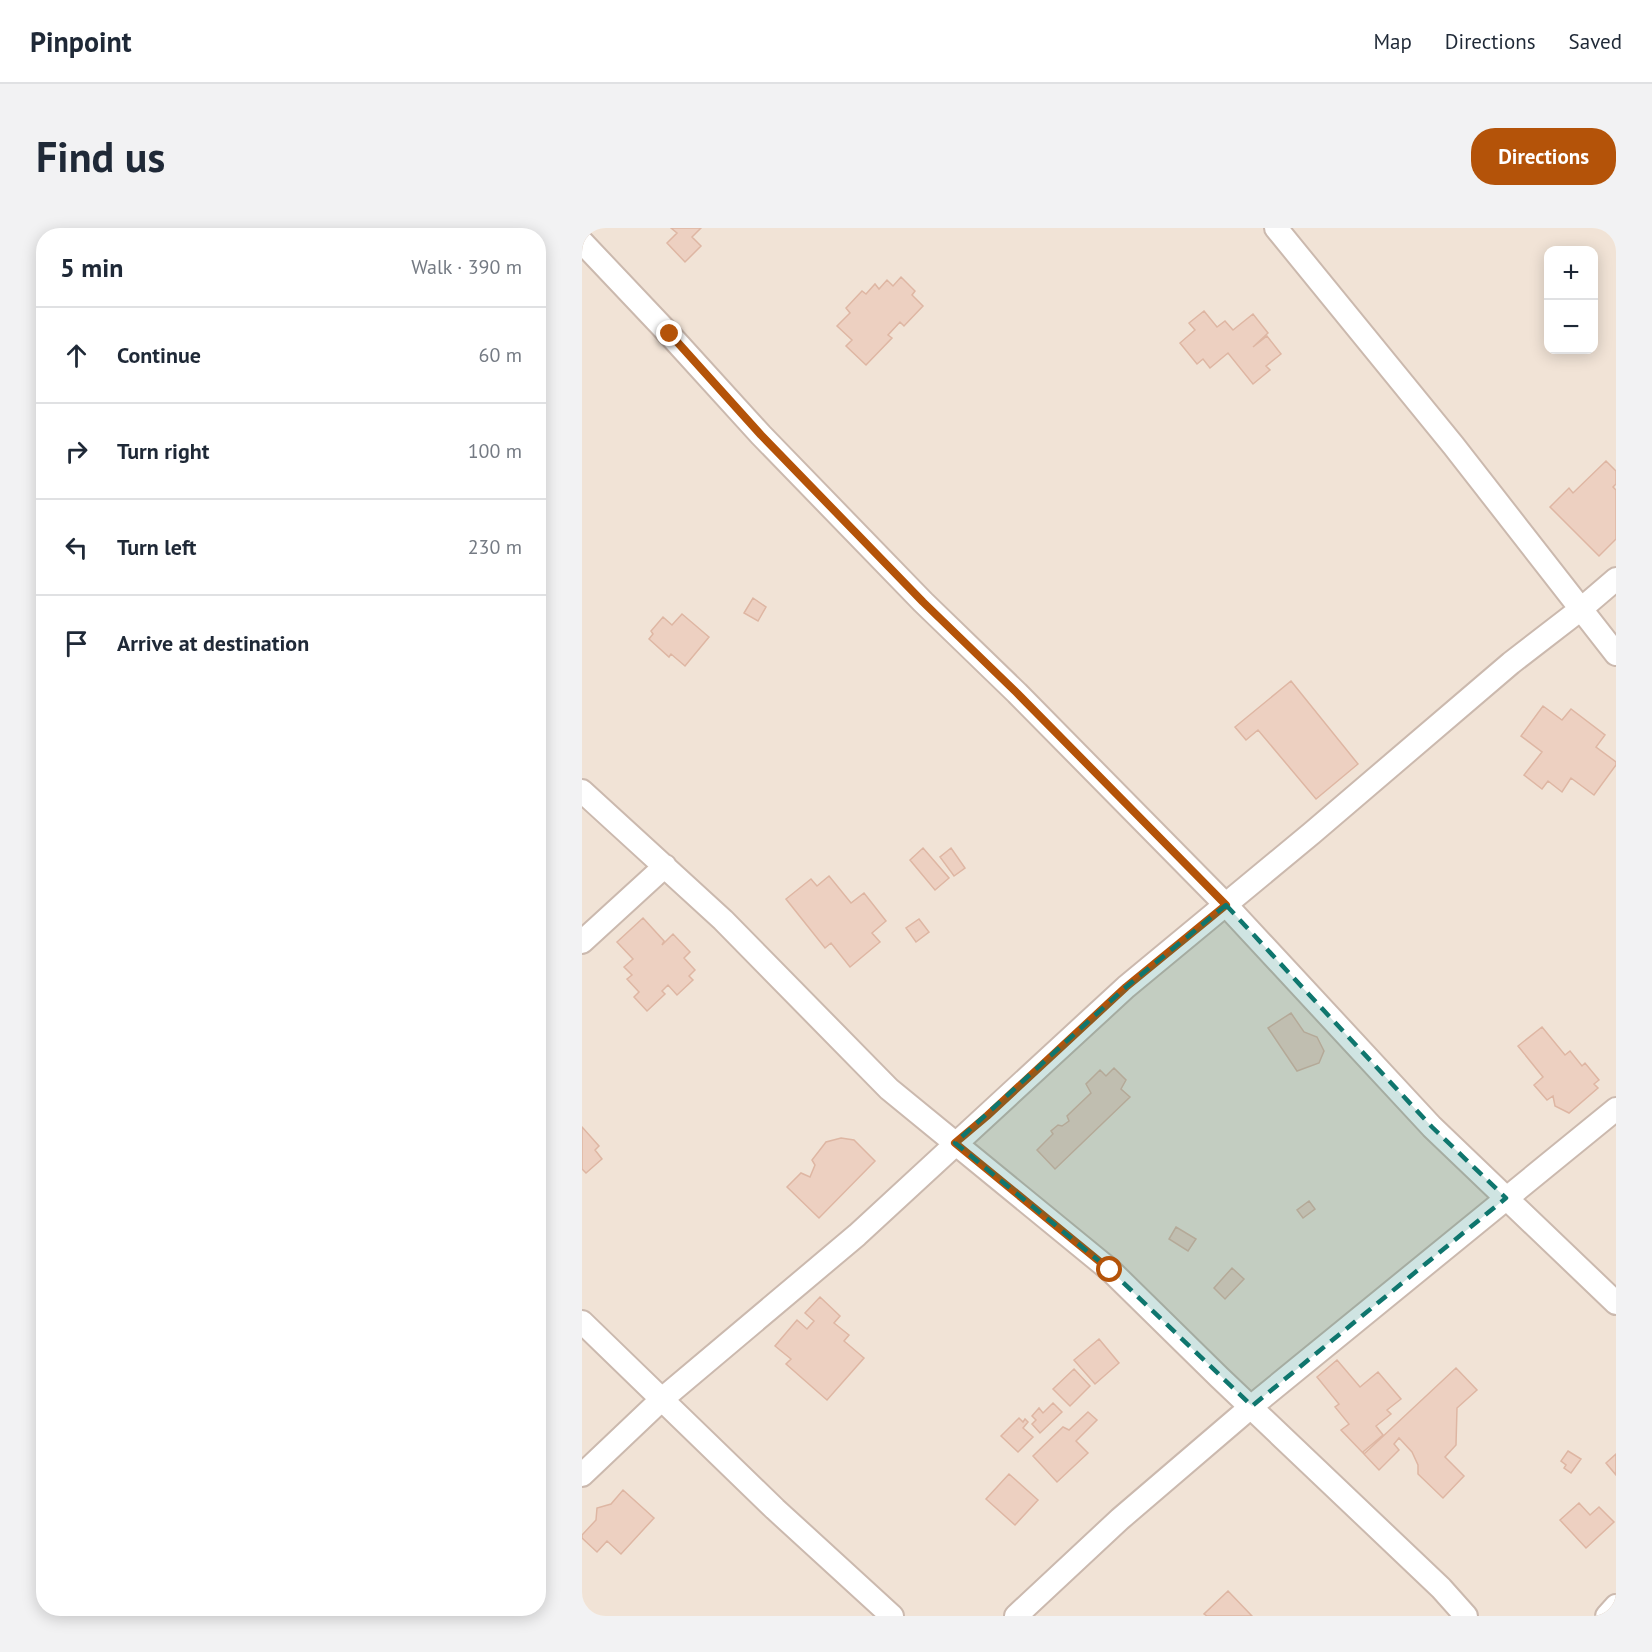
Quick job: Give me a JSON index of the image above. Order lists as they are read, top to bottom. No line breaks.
{"page":{"header":"Pinpoint","nav":["Map","Directions","Saved"],"buttons":"Directions","title":"Find us","heading":["5 min","Walk · 390 m"],"map_buttons":["+","−"],"list":[["Continue","60 m"],["Turn right","100 m"],["Turn left","230 m"],"Arrive at destination"]}}
